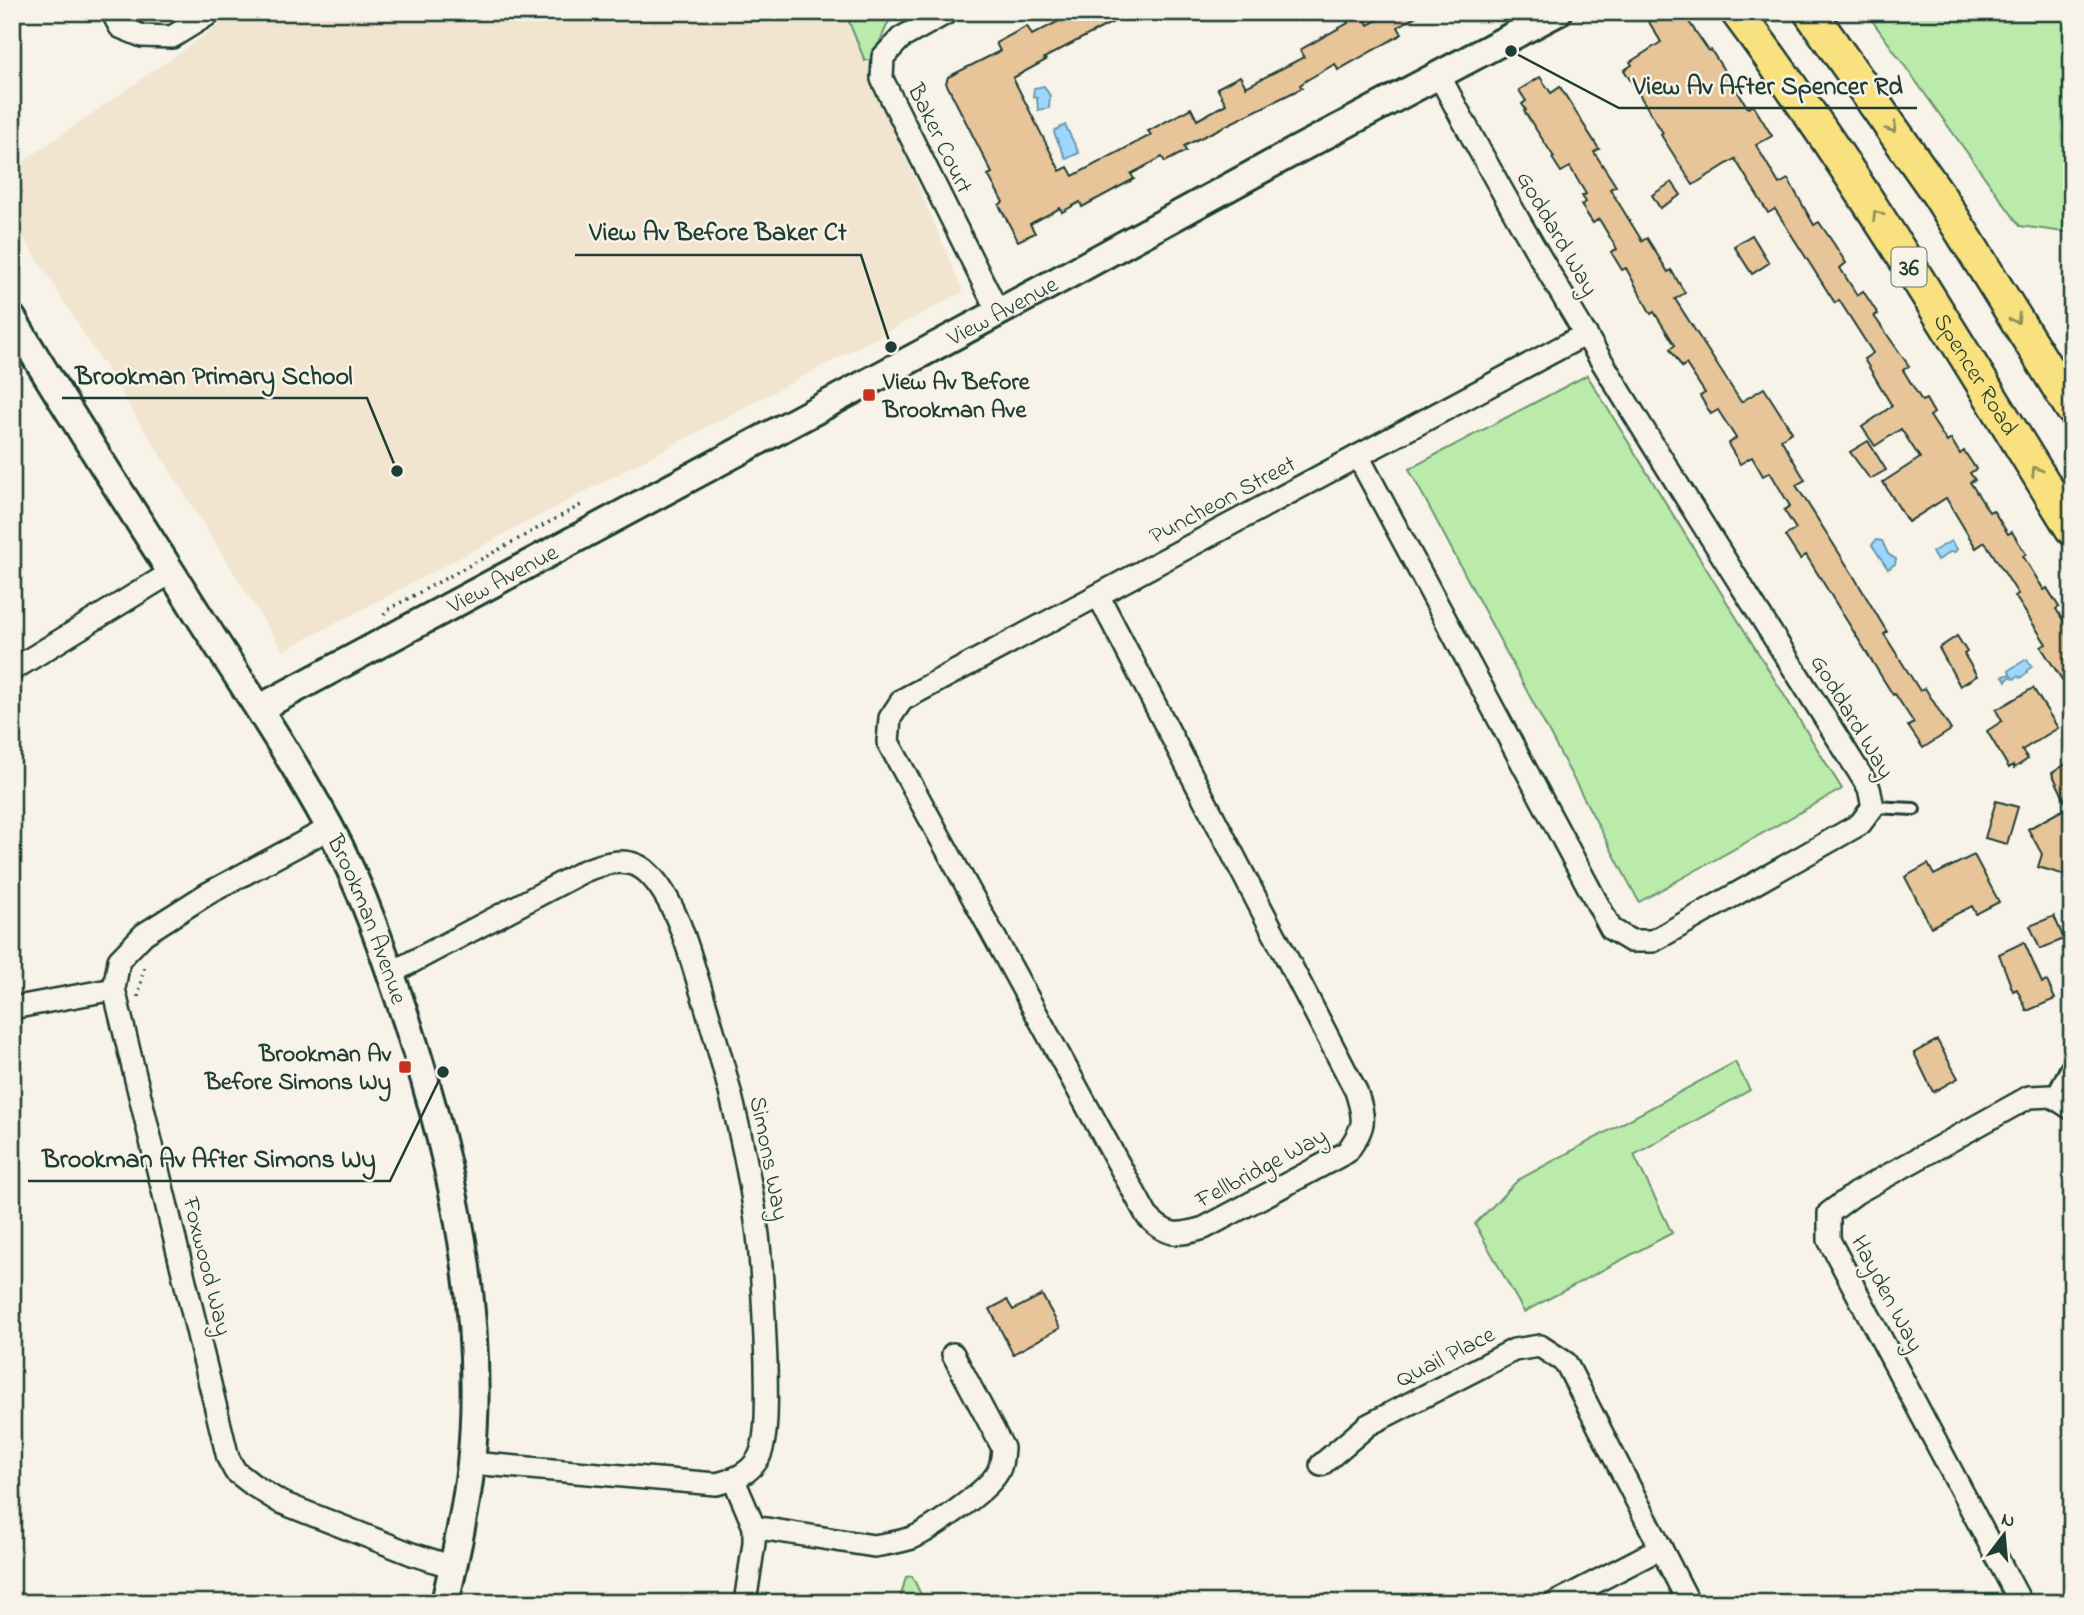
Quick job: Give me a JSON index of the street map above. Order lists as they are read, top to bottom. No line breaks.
{"streets":{"main road":["36","Spencer Road"],"street":["Baker Court","Goddard Way","View Avenue","Puncheon Street","Brookman Avenue","Simons Way","Fellbridge Way","Foxwood Way","Hayden Way","Quail Place"]},"crossings":[["Baker Court","View Avenue"],["Goddard Way","View Avenue"],["Goddard Way","Puncheon Street"],["View Avenue","Brookman Avenue"],["Puncheon Street","Fellbridge Way"],["Brookman Avenue","Simons Way"],["Brookman Avenue","Foxwood Way"]],"places":{"other":["View Av After Spencer Rd","View Av Before Baker Ct","Brookman Primary School","Brookman Av After Simons Wy"],"transit":["View Av Before Brookman Ave","Brookman Av Before Simons Wy"]},"north":"top"}
